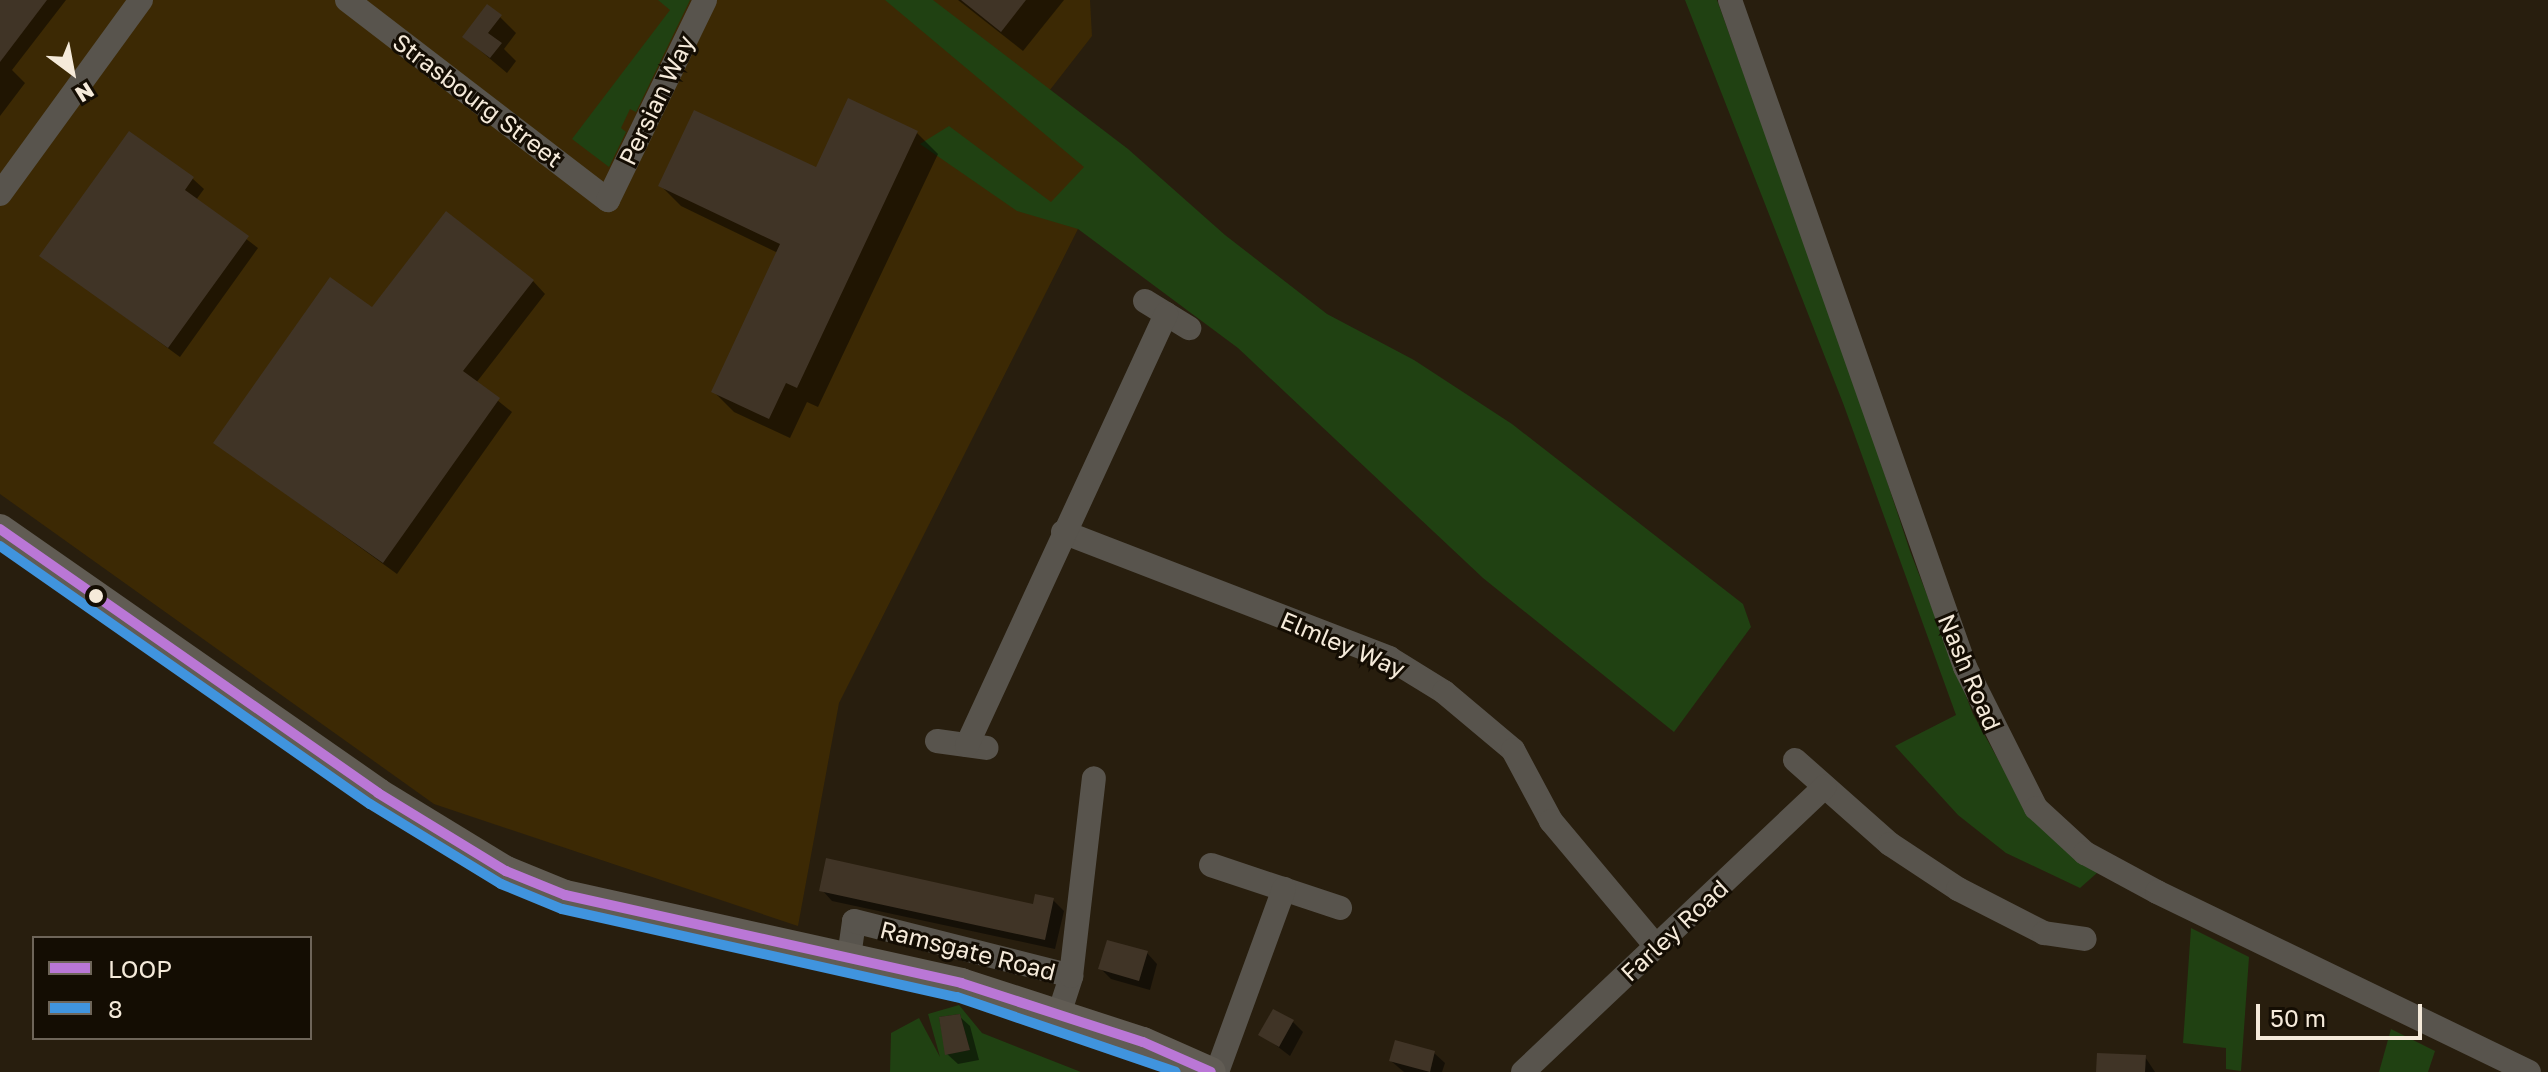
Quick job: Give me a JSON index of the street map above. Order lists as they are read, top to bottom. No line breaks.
{"streets":{"main road":["Ramsgate Road"],"street":["Strasbourg Street","Persian Way","Elmley Way","Nash Road","Farley Road"]},"crossings":[["Strasbourg Street","Persian Way"],["Elmley Way","Farley Road"]],"lines":["transit line LOOP","transit line 8"],"legend":["LOOP","8"],"scale_bar":"50 m","north":"bottom right"}
